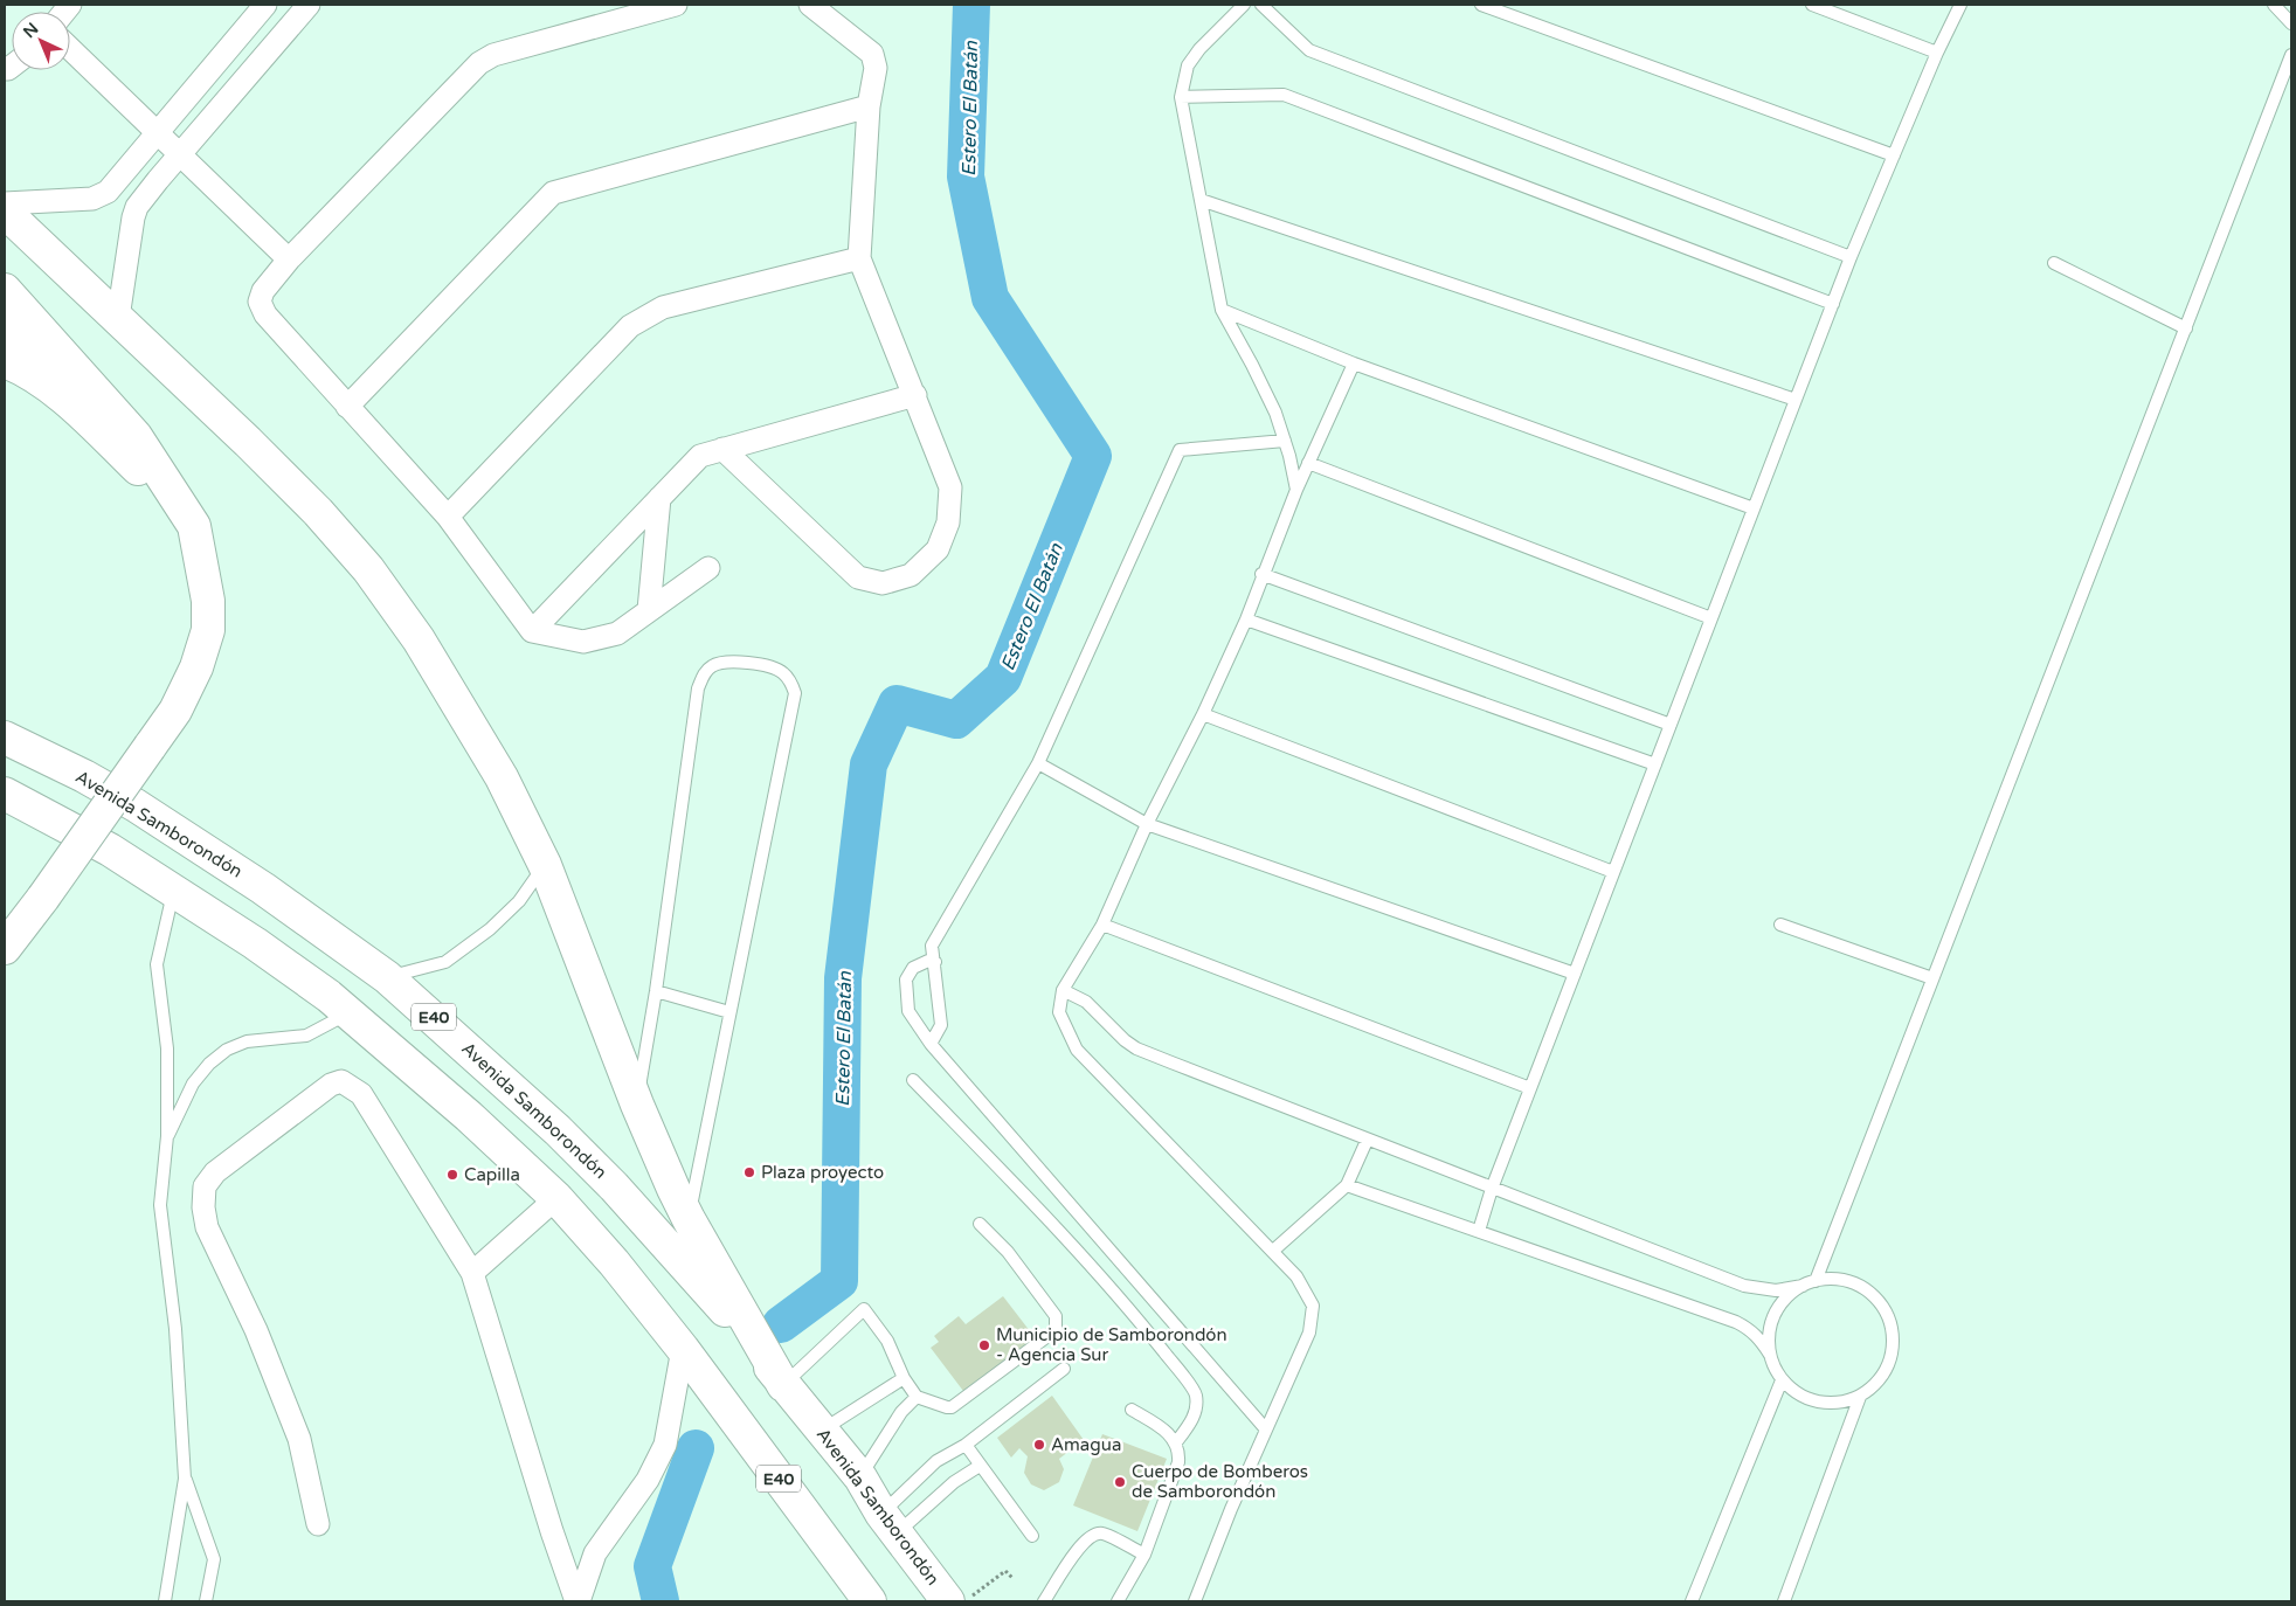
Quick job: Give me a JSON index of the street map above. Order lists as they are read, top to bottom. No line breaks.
{"streets":{"highway":["Avenida Samborondón","E40"]},"water":["Estero El Batán"],"places":["Plaza proyecto","Capilla","Municipio de Samborondón - Agencia Sur","Amagua","Cuerpo de Bomberos de Samborondón"],"north":"top left"}
